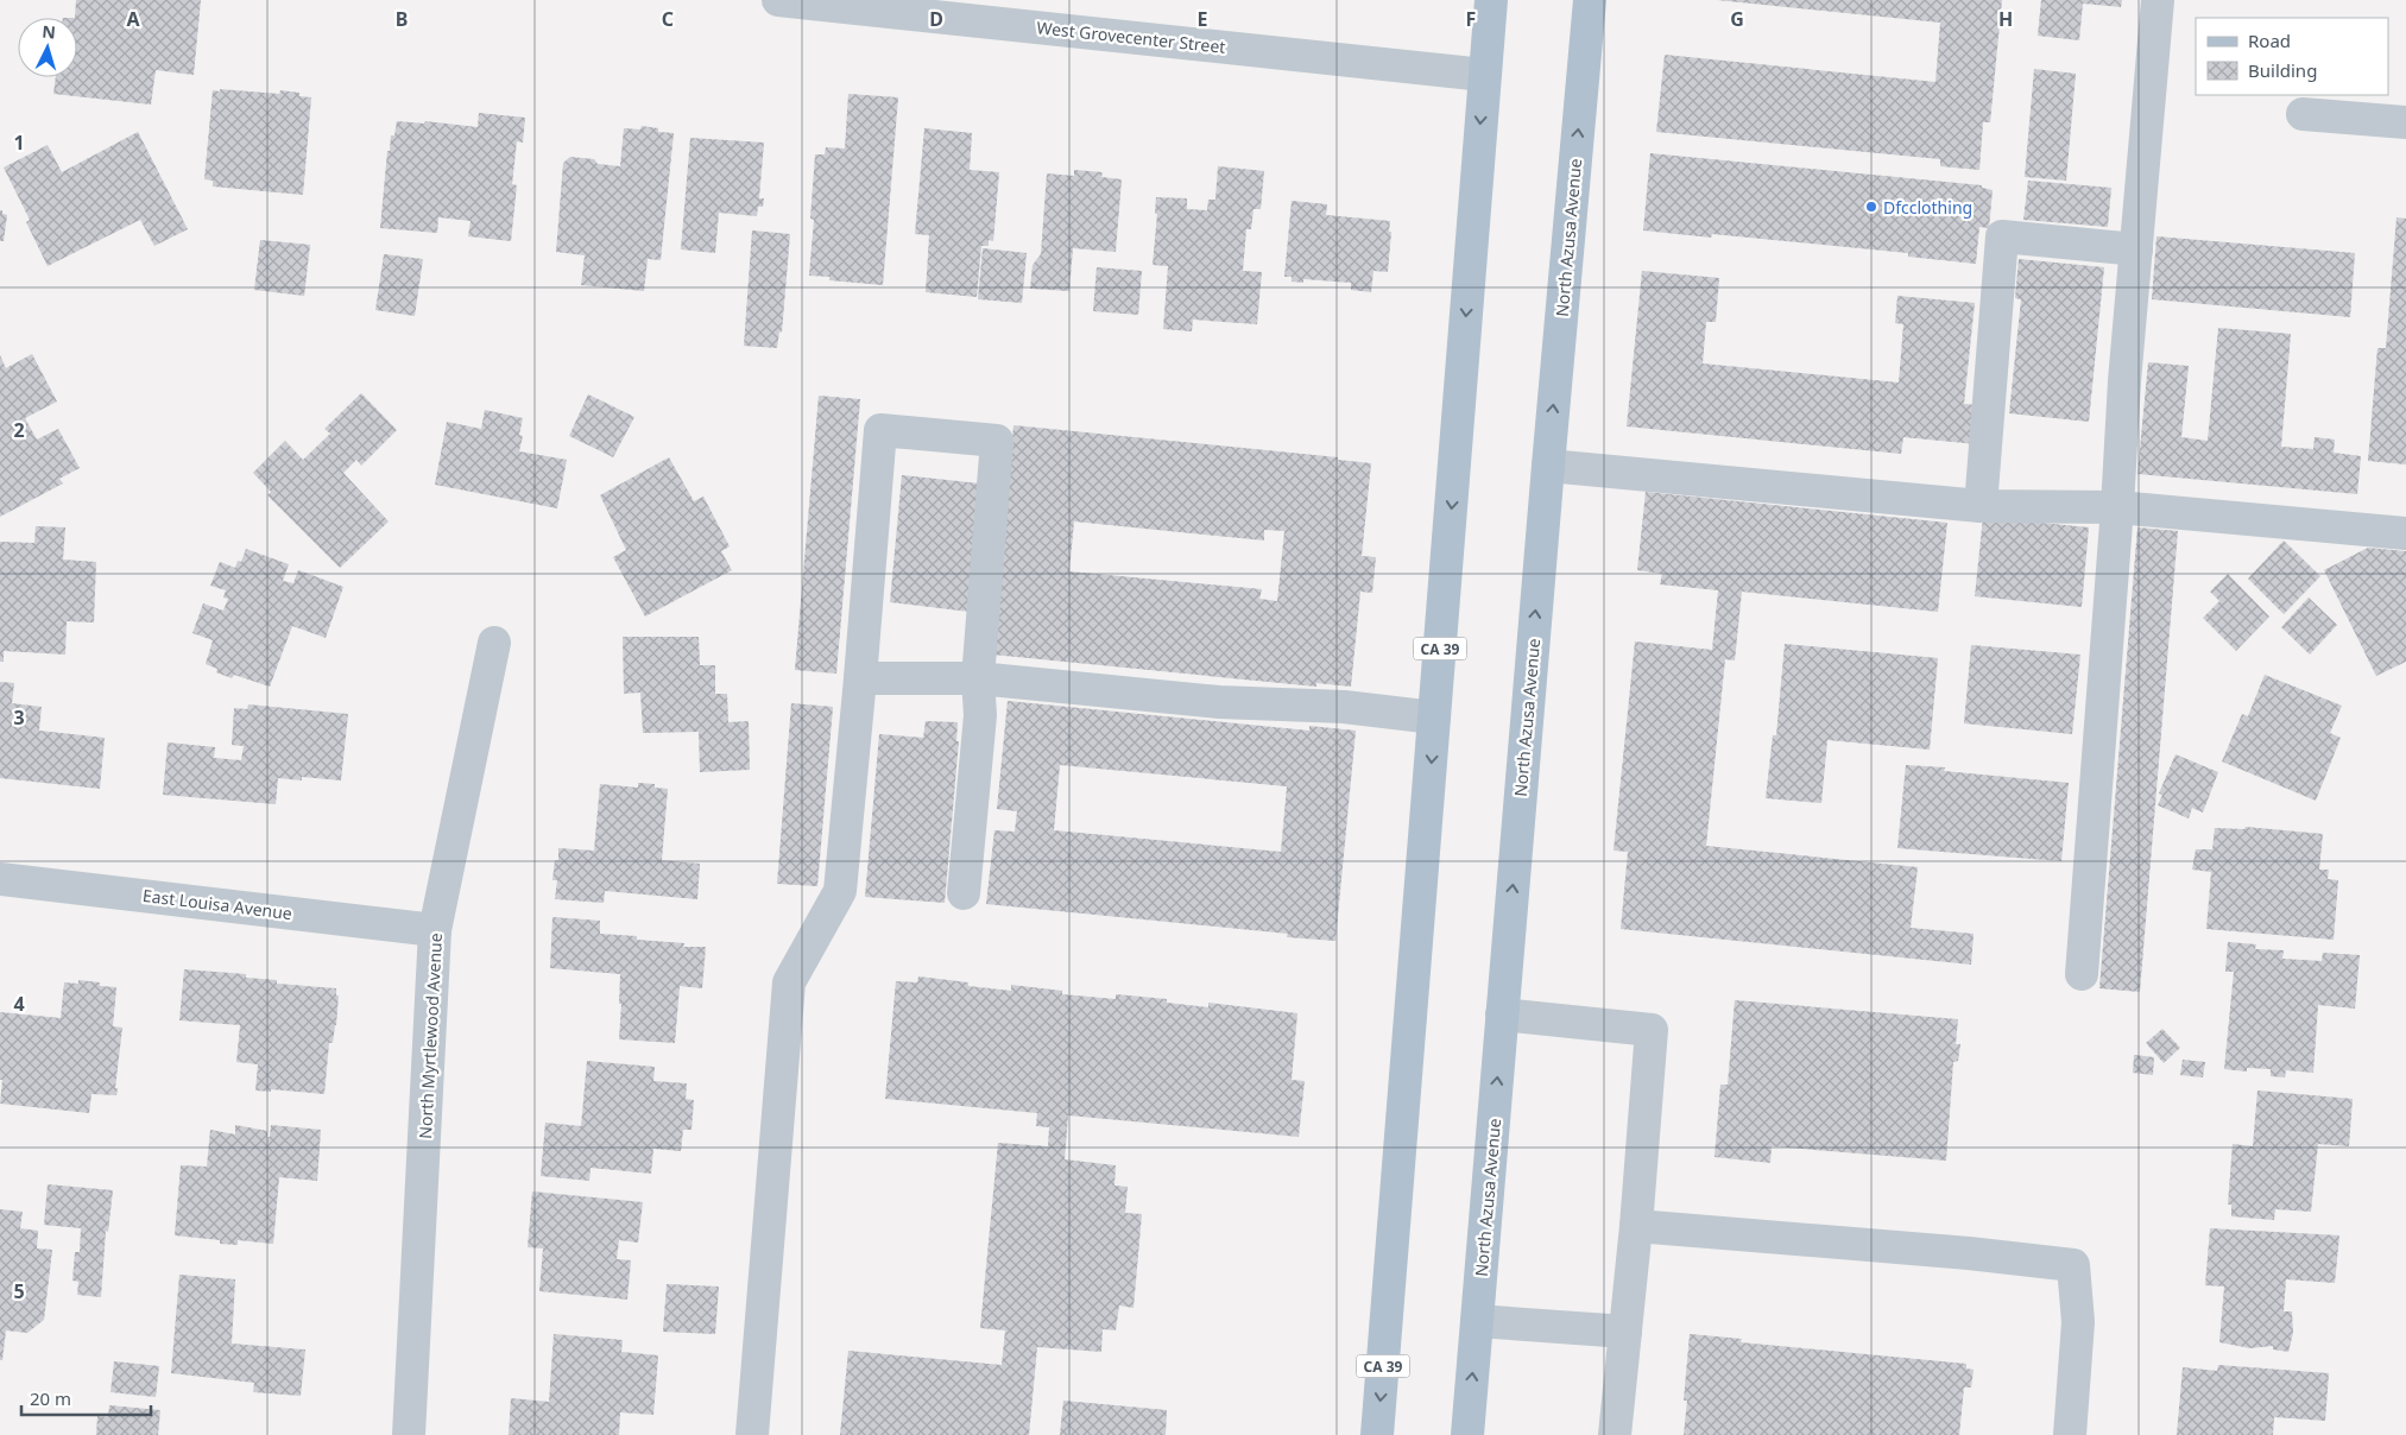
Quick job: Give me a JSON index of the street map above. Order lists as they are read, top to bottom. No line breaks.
{"streets":{"main road":["North Azusa Avenue","CA 39"],"street":["West Grovecenter Street","East Louisa Avenue","North Myrtlewood Avenue"]},"crossings":[["West Grovecenter Street","CA 39"],["East Louisa Avenue","North Myrtlewood Avenue"]],"places":["Dfcclothing"],"legend":["Road","Building"],"scale_bar":"20 m","north":"top","grid":{"columns":["A","B","C","D","E","F","G","H"],"rows":["1","2","3","4","5"]}}
